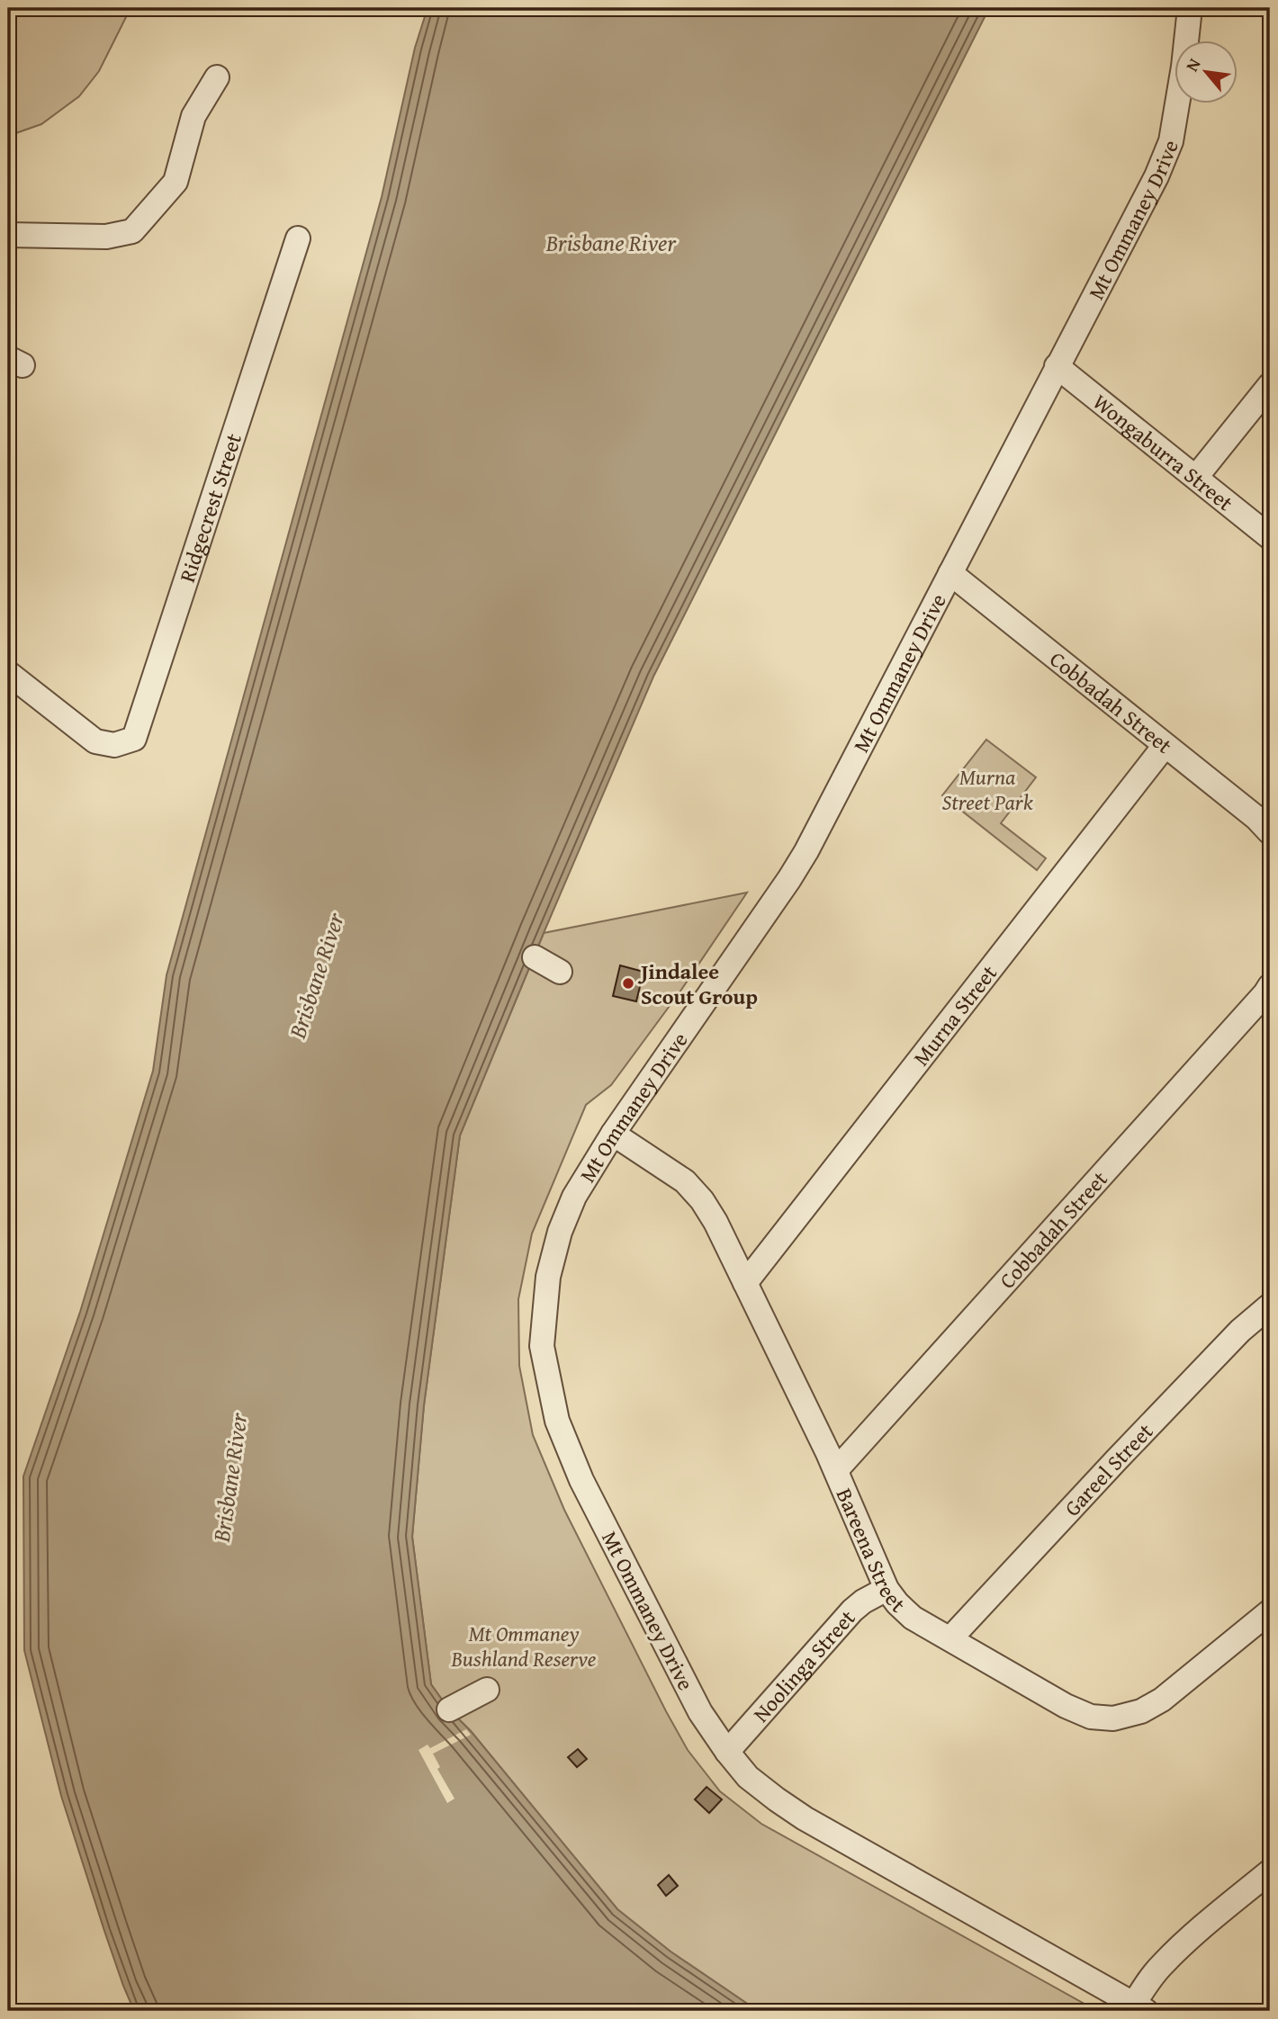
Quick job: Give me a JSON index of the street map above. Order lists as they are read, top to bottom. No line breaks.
{"streets":{"street":["Mt Ommaney Drive","Wongaburra Street","Ridgecrest Street","Cobbadah Street","Murna Street","Gareel Street","Bareena Street","Noolinga Street"]},"crossings":[["Mt Ommaney Drive","Wongaburra Street"],["Mt Ommaney Drive","Cobbadah Street"],["Mt Ommaney Drive","Bareena Street"],["Mt Ommaney Drive","Noolinga Street"],["Cobbadah Street","Murna Street"],["Cobbadah Street","Bareena Street"],["Murna Street","Bareena Street"],["Gareel Street","Bareena Street"],["Bareena Street","Noolinga Street"]],"water":["Brisbane River"],"parks":["Murna Street Park","Mt Ommaney Bushland Reserve"],"places":["Jindalee Scout Group"],"north":"top left"}
